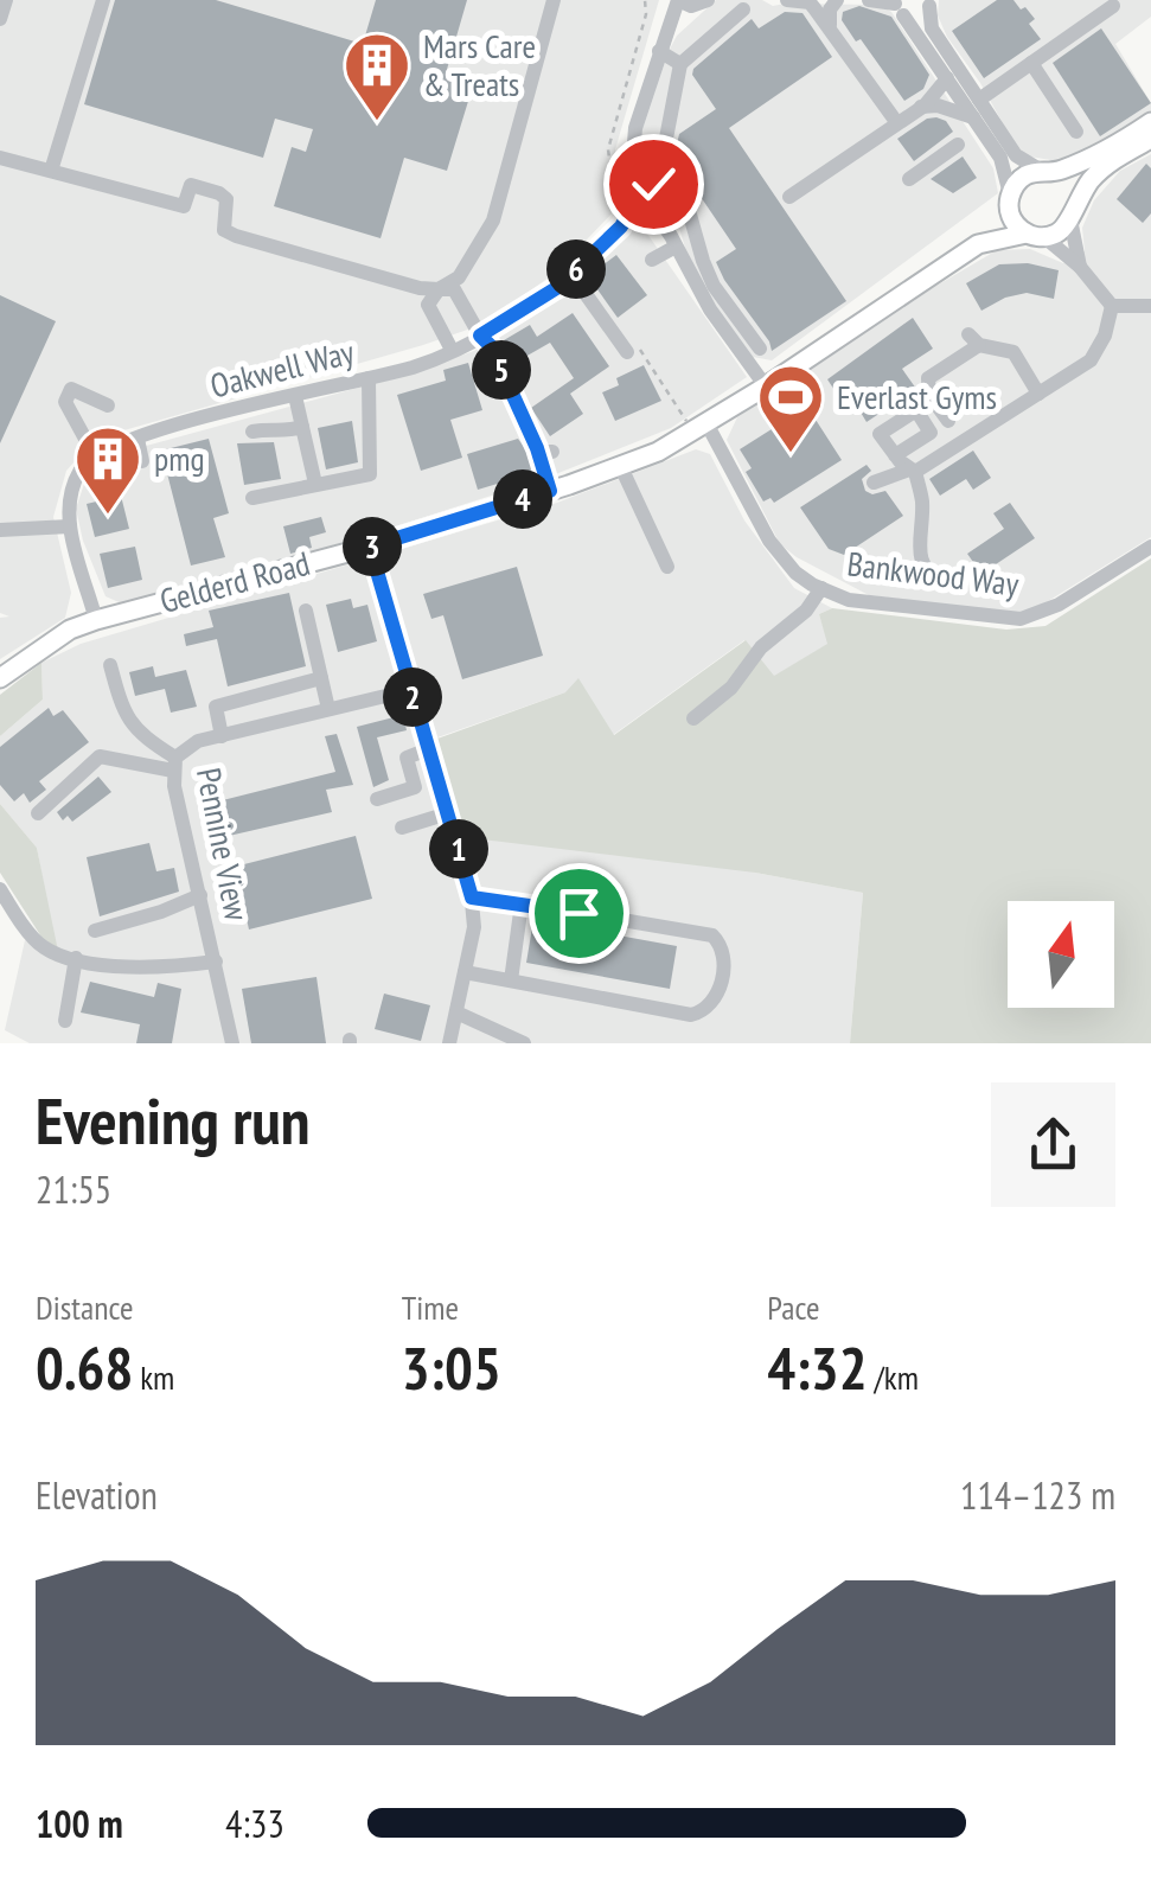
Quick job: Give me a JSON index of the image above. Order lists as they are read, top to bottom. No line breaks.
{"streets":{"main road":["Gelderd Road"],"street":["Oakwell Way","Bankwood Way","Pennine View"]},"crossings":[["Bankwood Way","Gelderd Road"]],"places":{"building":["Mars Care & Treats","pmg"],"sports":["Everlast Gyms"]},"north":"top","page":{"pins":["6","5","4","3","2","1"],"heading":["Evening run","21:55"],"stats":[["Distance","0.68 km"],["Time","3:05"],["Pace","4:32 /km"]],"chart":["Elevation","114–123 m"],"list":[{"name":"100 m","note":"4:33"}]}}
